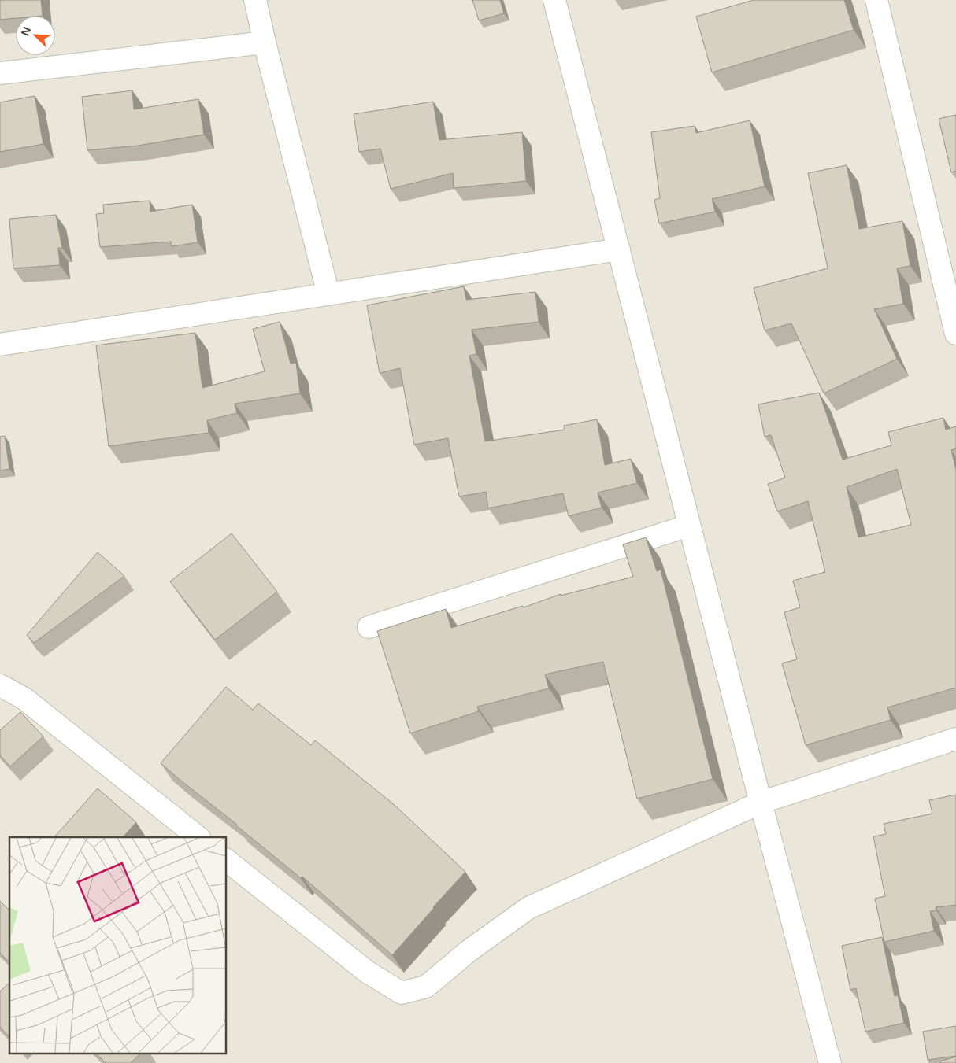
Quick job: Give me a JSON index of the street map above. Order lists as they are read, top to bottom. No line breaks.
{"north":"top left"}
